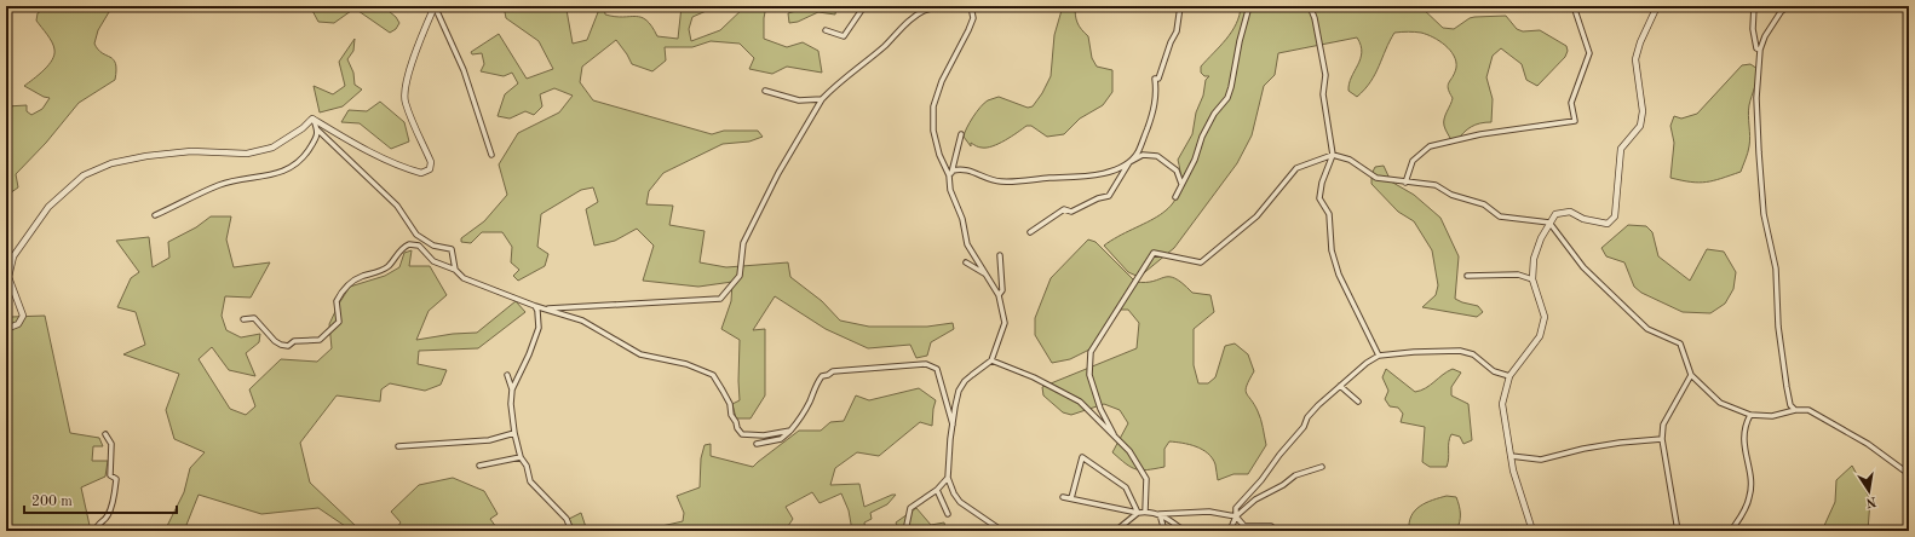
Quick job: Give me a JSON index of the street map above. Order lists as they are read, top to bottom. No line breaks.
{"scale_bar":"200 m","north":"bottom"}
